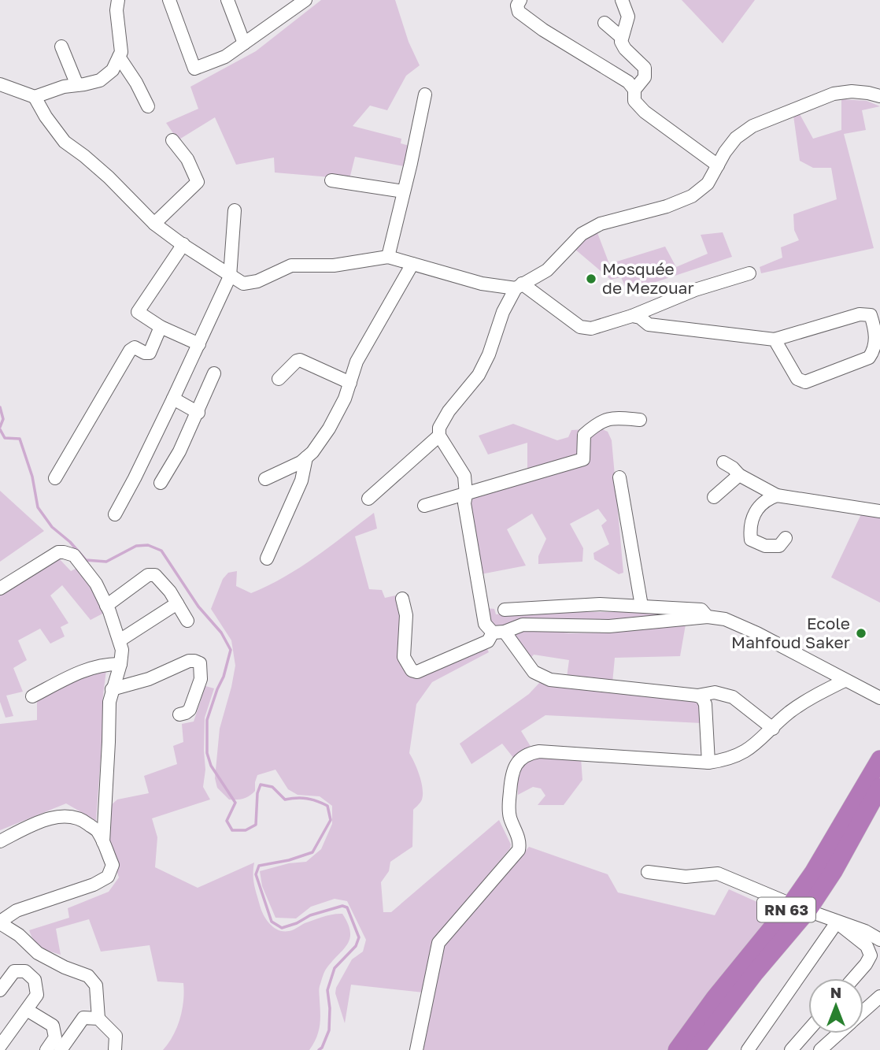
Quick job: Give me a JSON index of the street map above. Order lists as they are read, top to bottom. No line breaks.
{"streets":{"highway":["RN 63"]},"places":["Mosquée de Mezouar","Ecole Mahfoud Saker"],"north":"top"}
